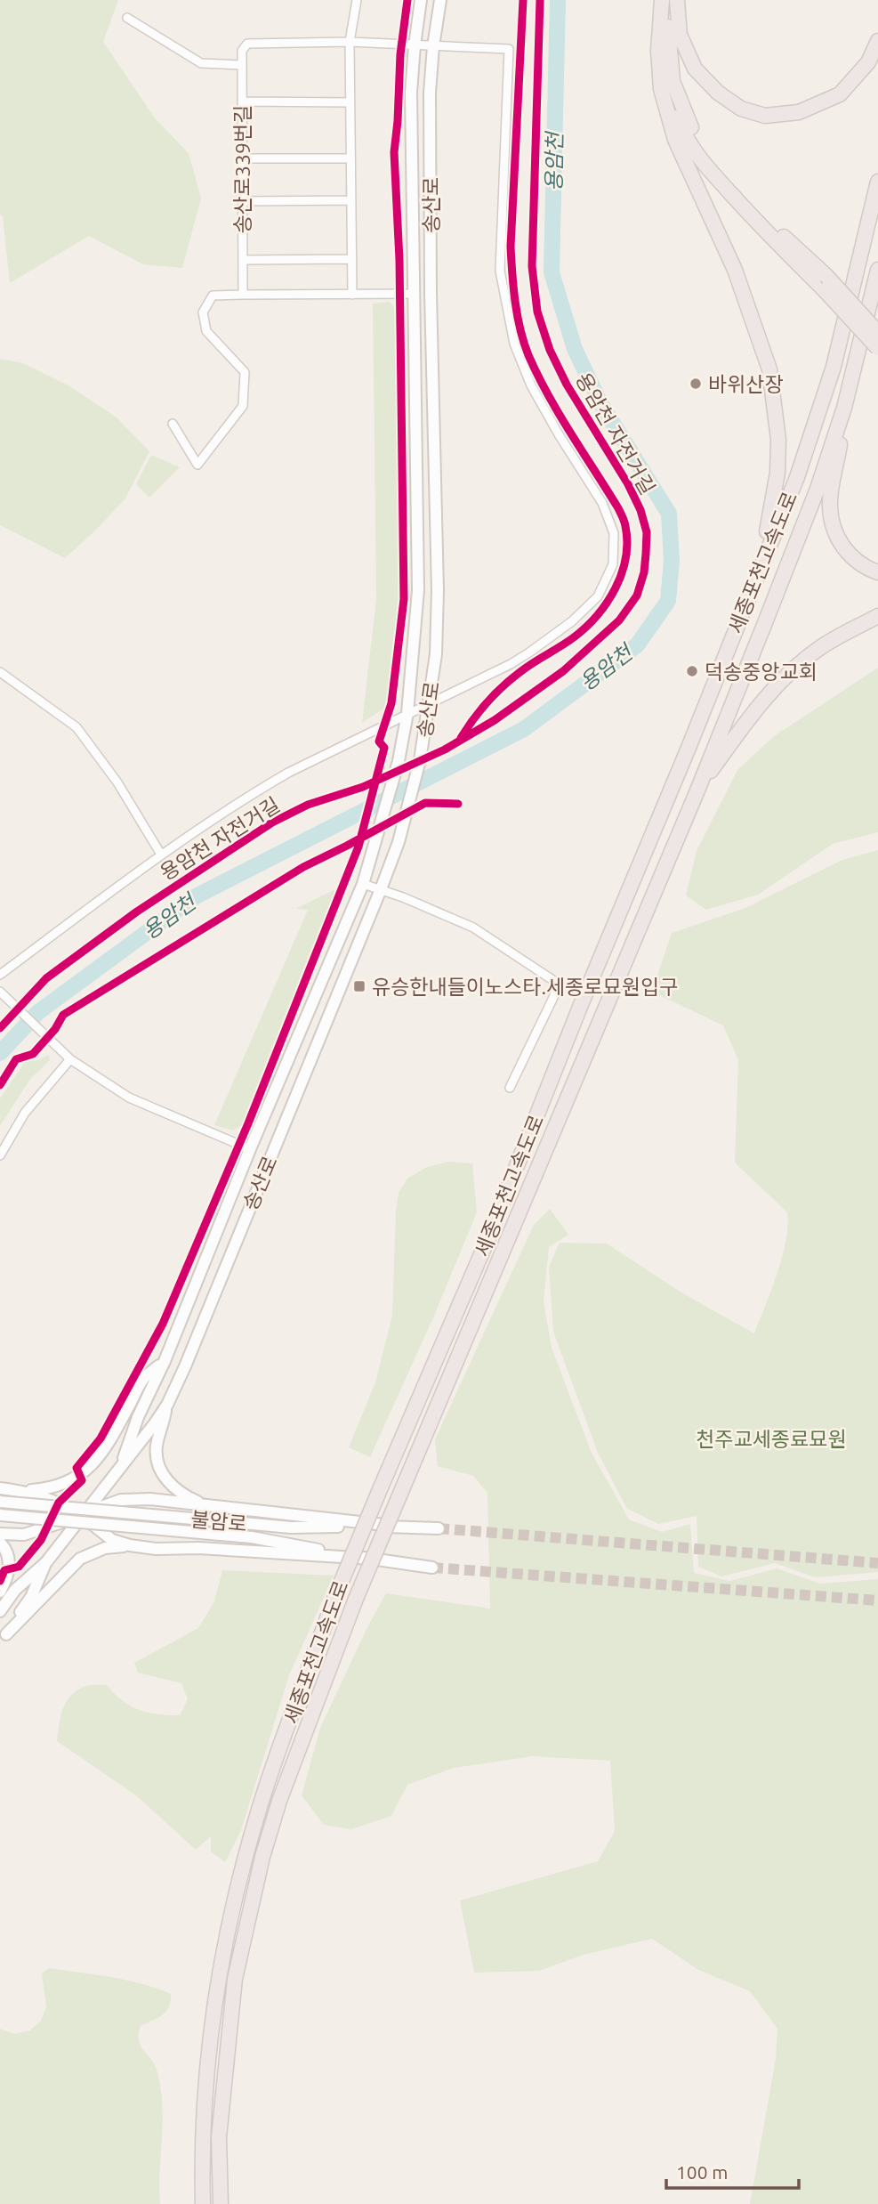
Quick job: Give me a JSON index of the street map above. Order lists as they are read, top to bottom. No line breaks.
{"streets":{"highway":["세종포천고속도로"],"street":["송산로339번길","송산로","불암로"],"cycle path":["용암천 자전거길"]},"water":["용암천"],"parks":["천주교세종료묘원"],"places":{"other":["바위산장","덕송중앙교회"],"transit":["유승한내들이노스타.세종로묘원입구"]},"scale_bar":"100 m"}
